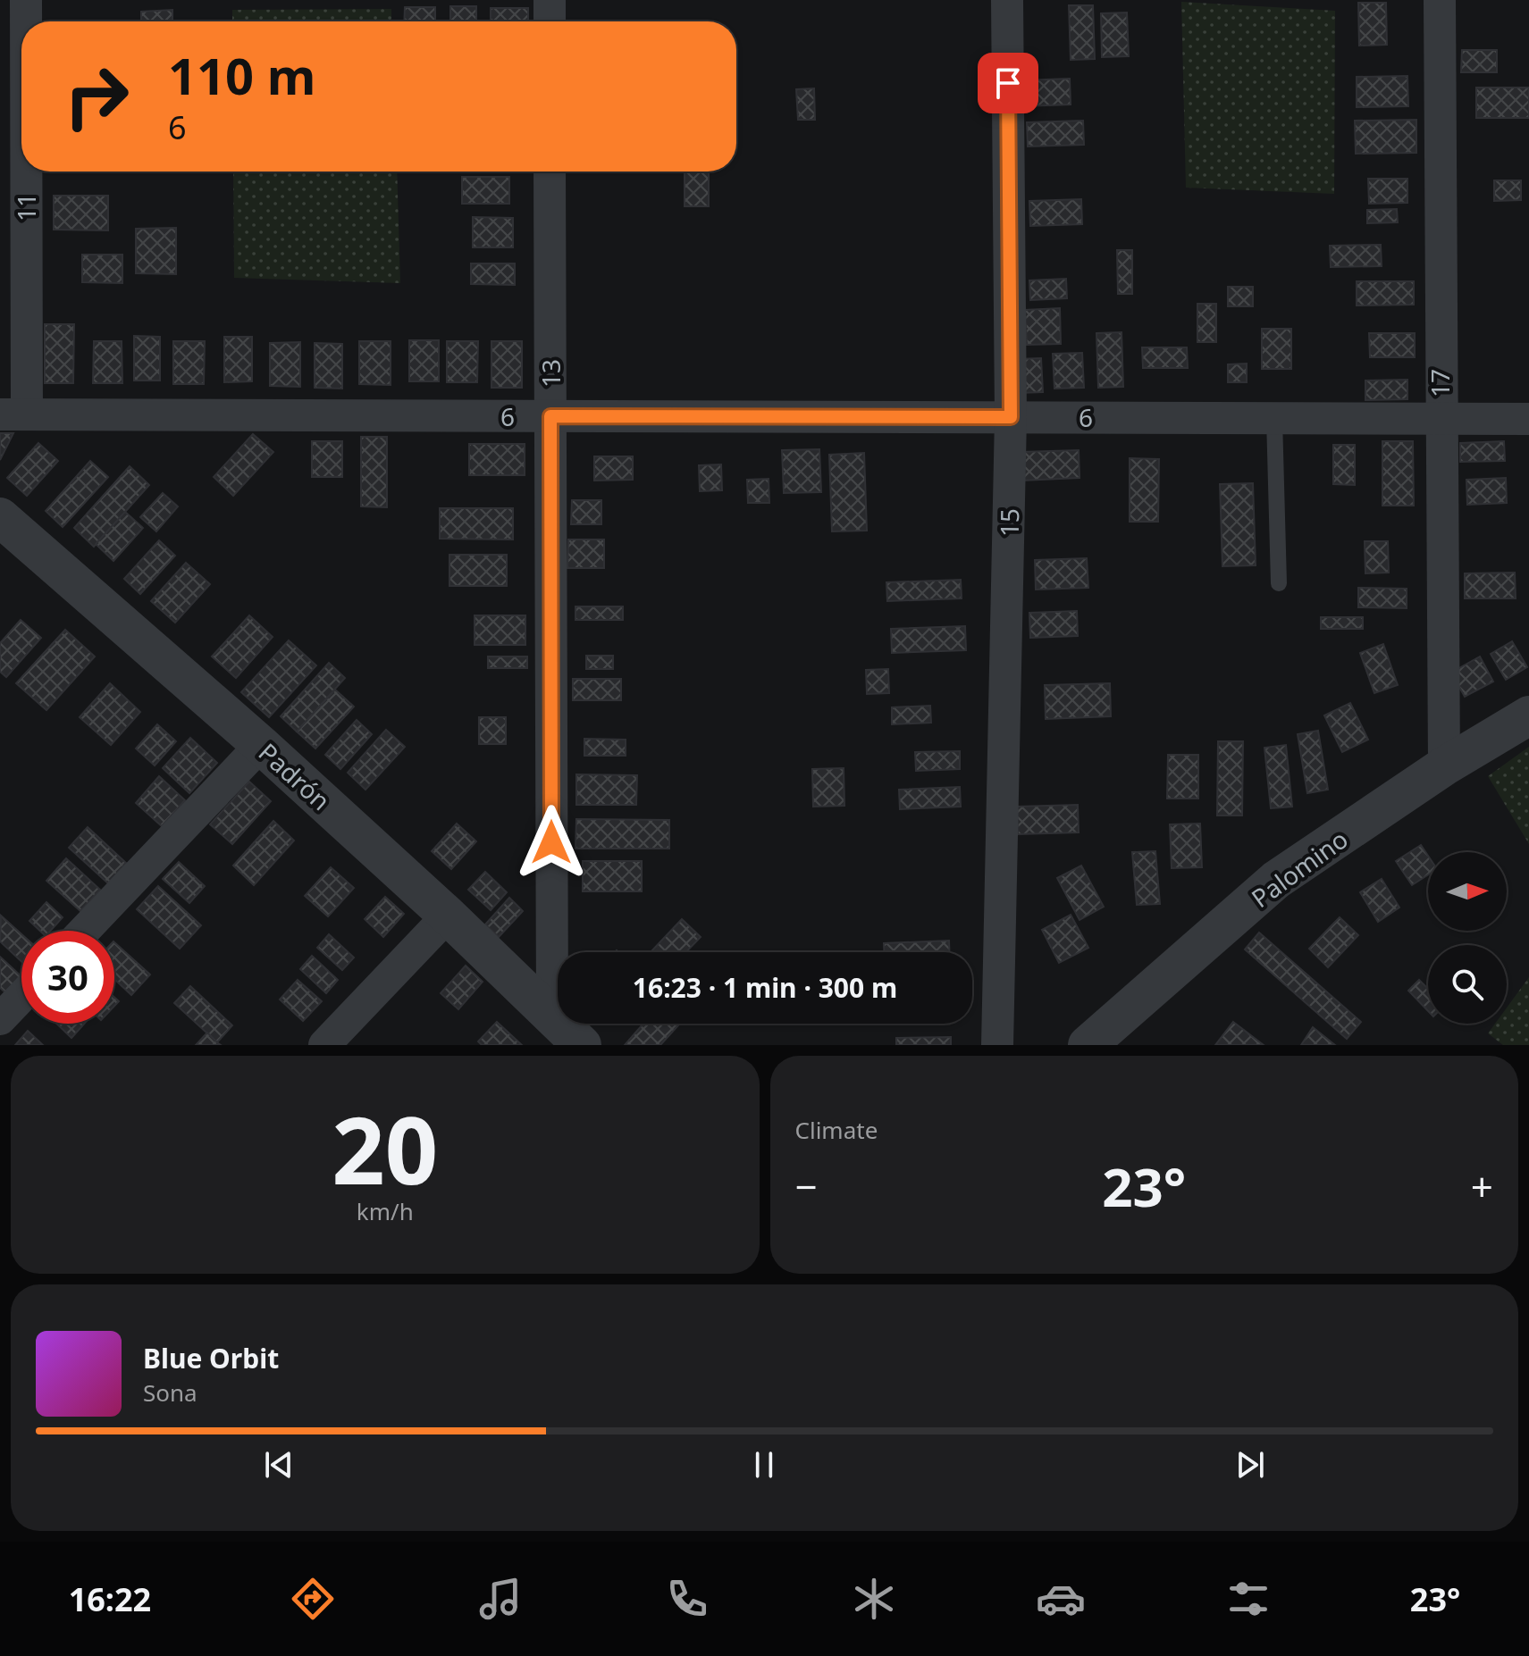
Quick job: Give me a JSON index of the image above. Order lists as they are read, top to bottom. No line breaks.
{"streets":{"street":["11","13","17","6","15","Padrón","Palomino"]},"crossings":[["11","6"],["13","6"],["13","Padrón"],["17","6"],["17","Palomino"],["6","15"]],"north":"right","page":{"turn":["110 m","6"],"limit":"30","trip":"16:23 · 1 min · 300 m","tile":[["20","km/h"],"Climate"],"heat":["−","23°","+"],"song":["Blue Orbit","Sona"],"tabs":["16:22","23°"]}}
